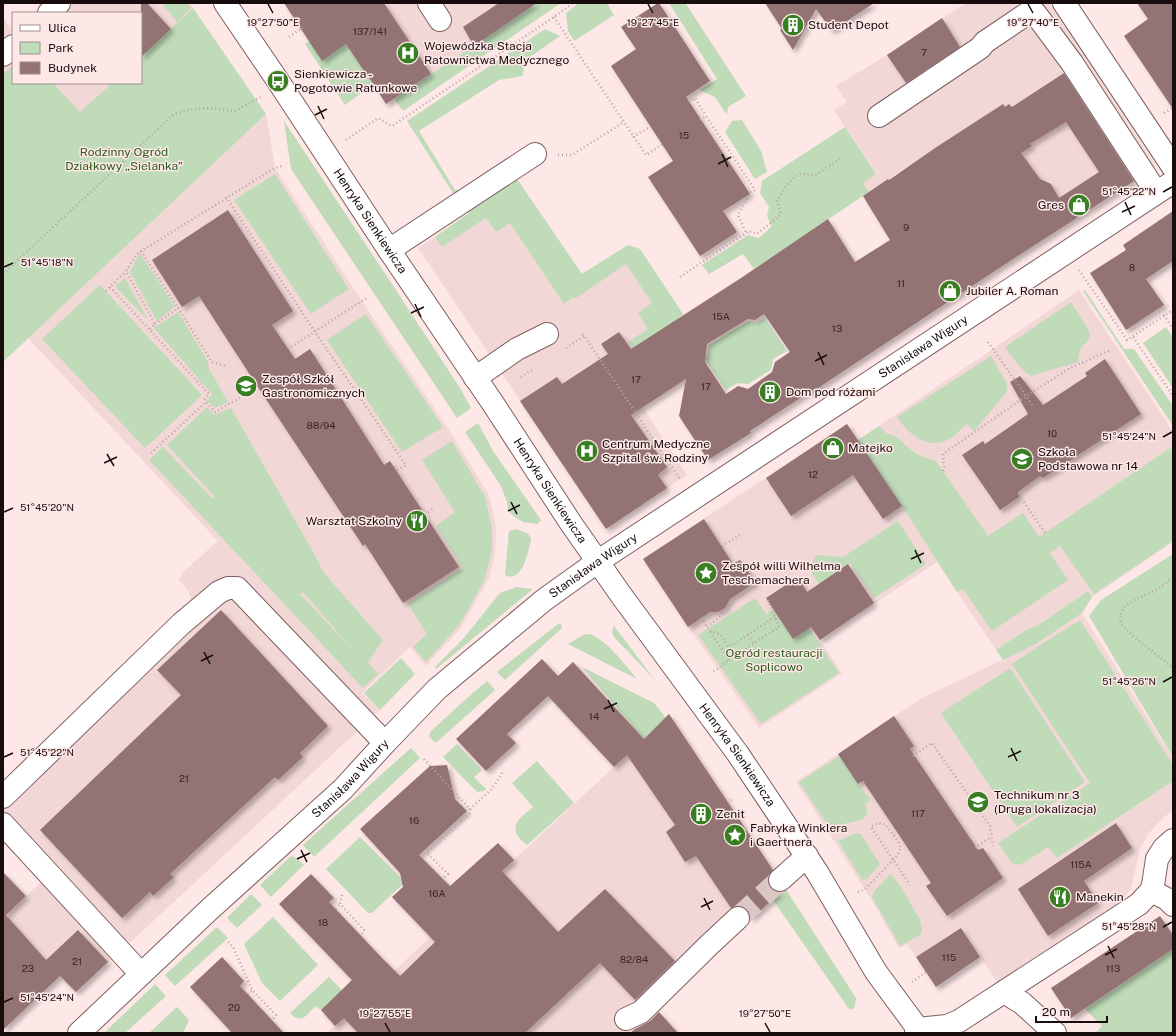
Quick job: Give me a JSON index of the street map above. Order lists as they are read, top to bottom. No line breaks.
{"streets":{"street":["Henryka Sienkiewicza","Stanisława Wigury"]},"crossings":[["Henryka Sienkiewicza","Stanisława Wigury"]],"parks":["Rodzinny Ogród Działkowy „Sielanka”","Ogród restauracji Soplicowo"],"places":{"building":["Student Depot","Dom pod różami","Zenit"],"hospital":["Wojewódzka Stacja Ratownictwa Medycznego","Centrum Medyczne Szpital św. Rodziny"],"bus stop":["Sienkiewicza - Pogotowie Ratunkowe"],"shop":["Gres","Jubiler A. Roman","Matejko"],"school or university":["Zespół Szkół Gastronomicznych","Szkoła Podstawowa nr 14","Technikum nr 3 (Druga lokalizacja)"],"restaurant":["Warsztat Szkolny","Manekin"],"place":["Zespół willi Wilhelma Teschemachera","Fabryka Winklera i Gaertnera"]},"house_numbers":["137/141","7","15","9","8","11","15A","13","17","17","88/94","10","12","14","21","117","16","115A","16A","18","115","82/84","21","23","113","20"],"legend":["Ulica","Park","Budynek"],"scale_bar":"20 m","coordinates":["19°27'50\"E","19°27'45\"E","19°27'40\"E","51°45'22\"N","51°45'18\"N","51°45'24\"N","51°45'20\"N","51°45'26\"N","51°45'28\"N","19°27'55\"E"]}
